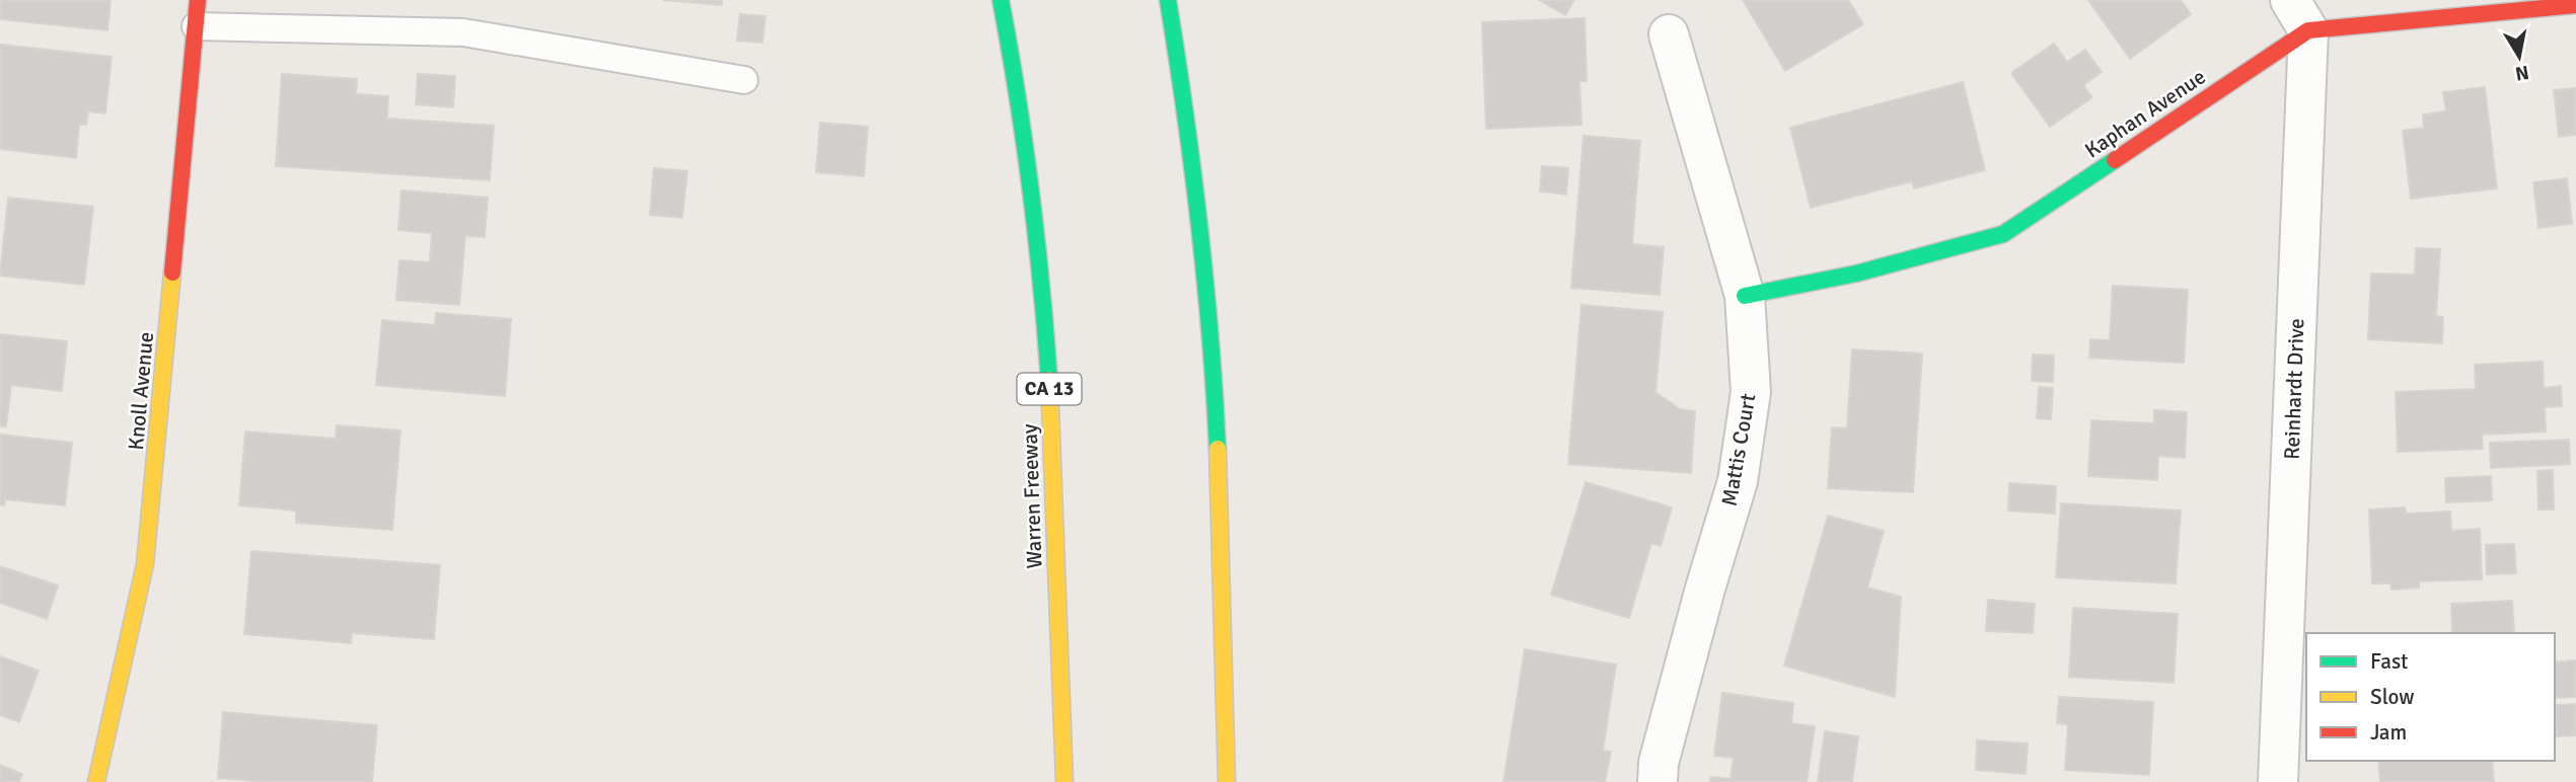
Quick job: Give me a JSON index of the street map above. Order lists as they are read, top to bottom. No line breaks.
{"streets":{"main road":["Kaphan Avenue","CA 13","Knoll Avenue","Warren Freeway"],"street":["Reinhardt Drive","Mattis Court"]},"crossings":[["Kaphan Avenue","Reinhardt Drive"],["Kaphan Avenue","Mattis Court"]],"legend":["Fast","Slow","Jam"],"north":"bottom"}
